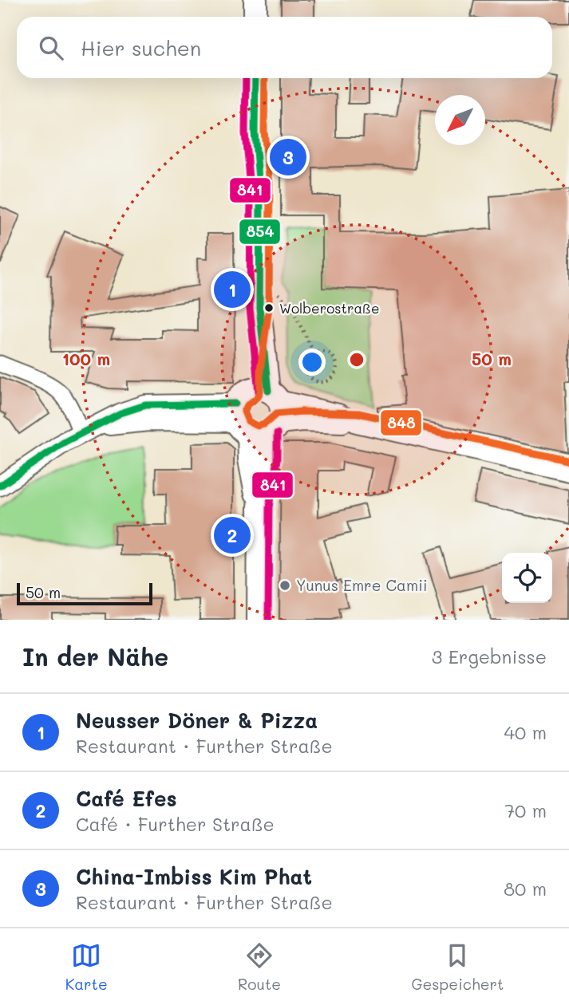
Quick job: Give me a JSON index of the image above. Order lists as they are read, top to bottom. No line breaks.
{"places":["Wolberostraße","Yunus Emre Camii"],"lines":["transit line 854","transit line 841","transit line 848"],"scale_bar":"50 m","north":"bottom left","page":{"search":"Hier suchen","pins":["3","1","2"],"scale":"50 m","heading":["In der Nähe","3 Ergebnisse"],"list":[{"mark":"1","name":"Neusser Döner & Pizza","note":"Restaurant · Further Straße","value":"40 m"},{"mark":"2","name":"Café Efes","note":"Café · Further Straße","value":"70 m"},{"mark":"3","name":"China-Imbiss Kim Phat","note":"Restaurant · Further Straße","value":"80 m"}],"nav":["Karte","Route","Gespeichert"]},"rings":["100 m","50 m"]}
